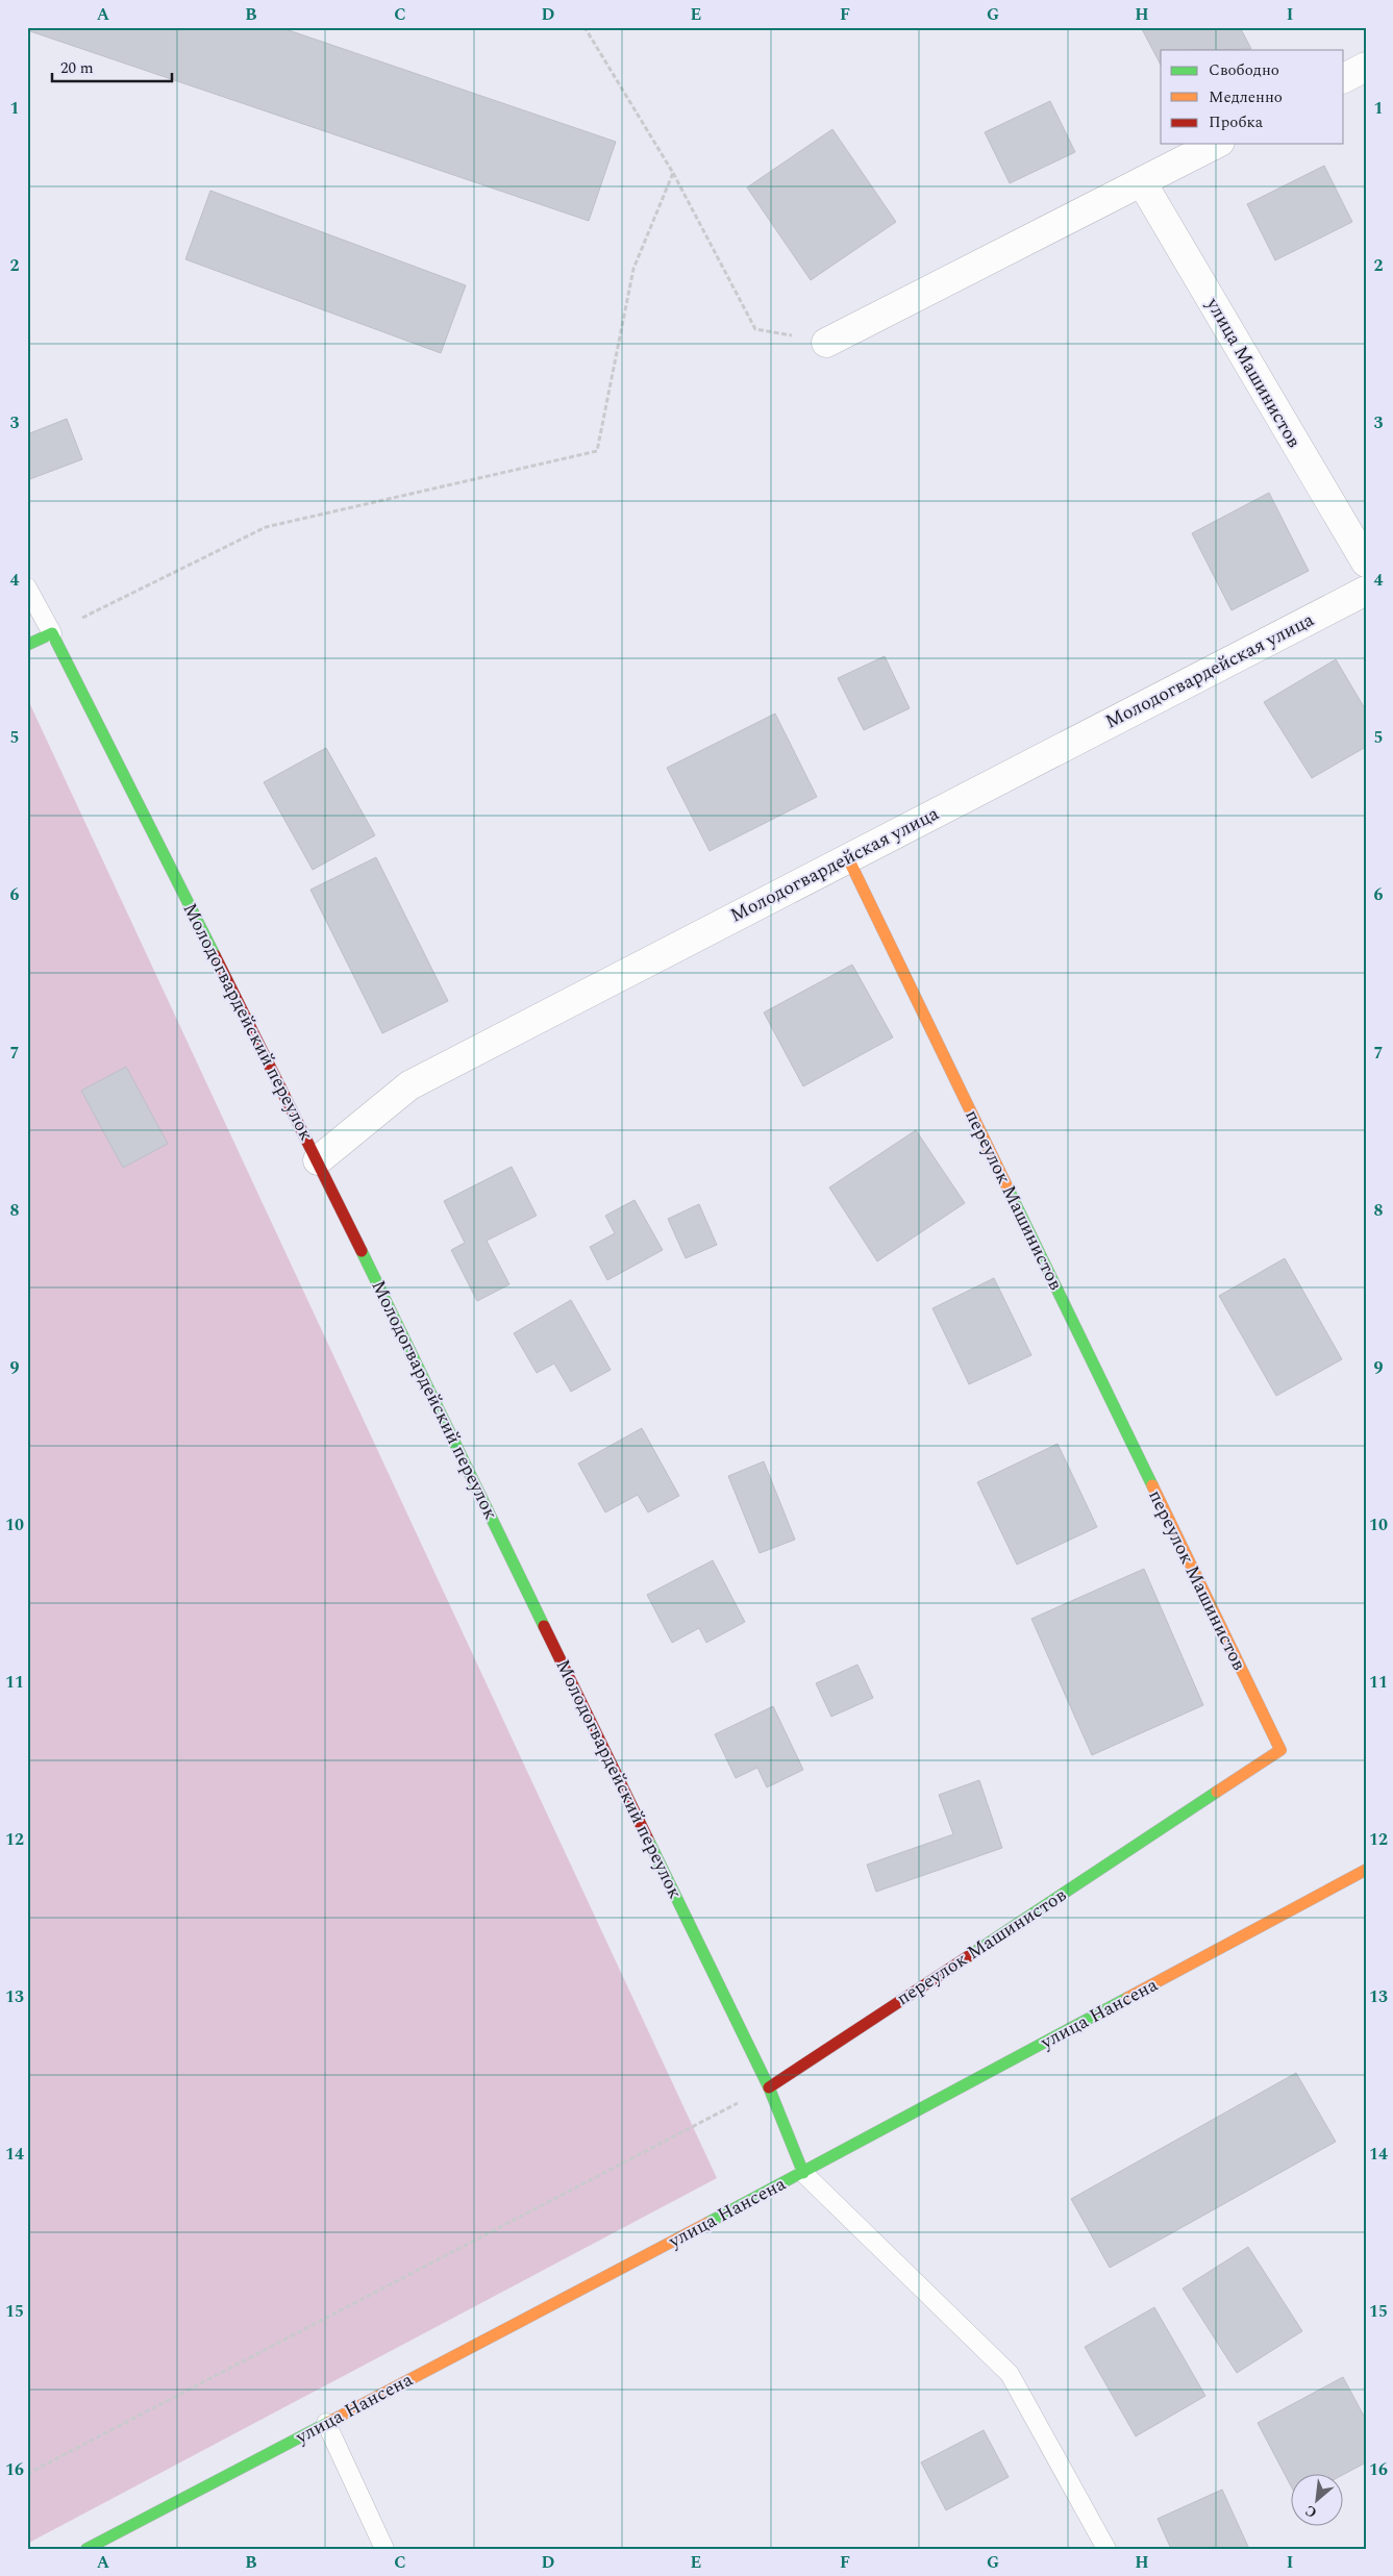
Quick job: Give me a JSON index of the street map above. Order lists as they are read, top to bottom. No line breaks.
{"streets":{"street":["улица Машинистов","Молодогвардейская улица","Молодогвардейский переулок","переулок Машинистов","улица Нансена"]},"crossings":[["Молодогвардейская улица","Молодогвардейский переулок"],["Молодогвардейская улица","переулок Машинистов"],["Молодогвардейский переулок","переулок Машинистов"],["Молодогвардейский переулок","улица Нансена"]],"legend":["Свободно","Медленно","Пробка"],"scale_bar":"20 m","north":"bottom left","grid":{"columns":["A","B","C","D","E","F","G","H","I"],"rows":["1","2","3","4","5","6","7","8","9","10","11","12","13","14","15","16"]}}
